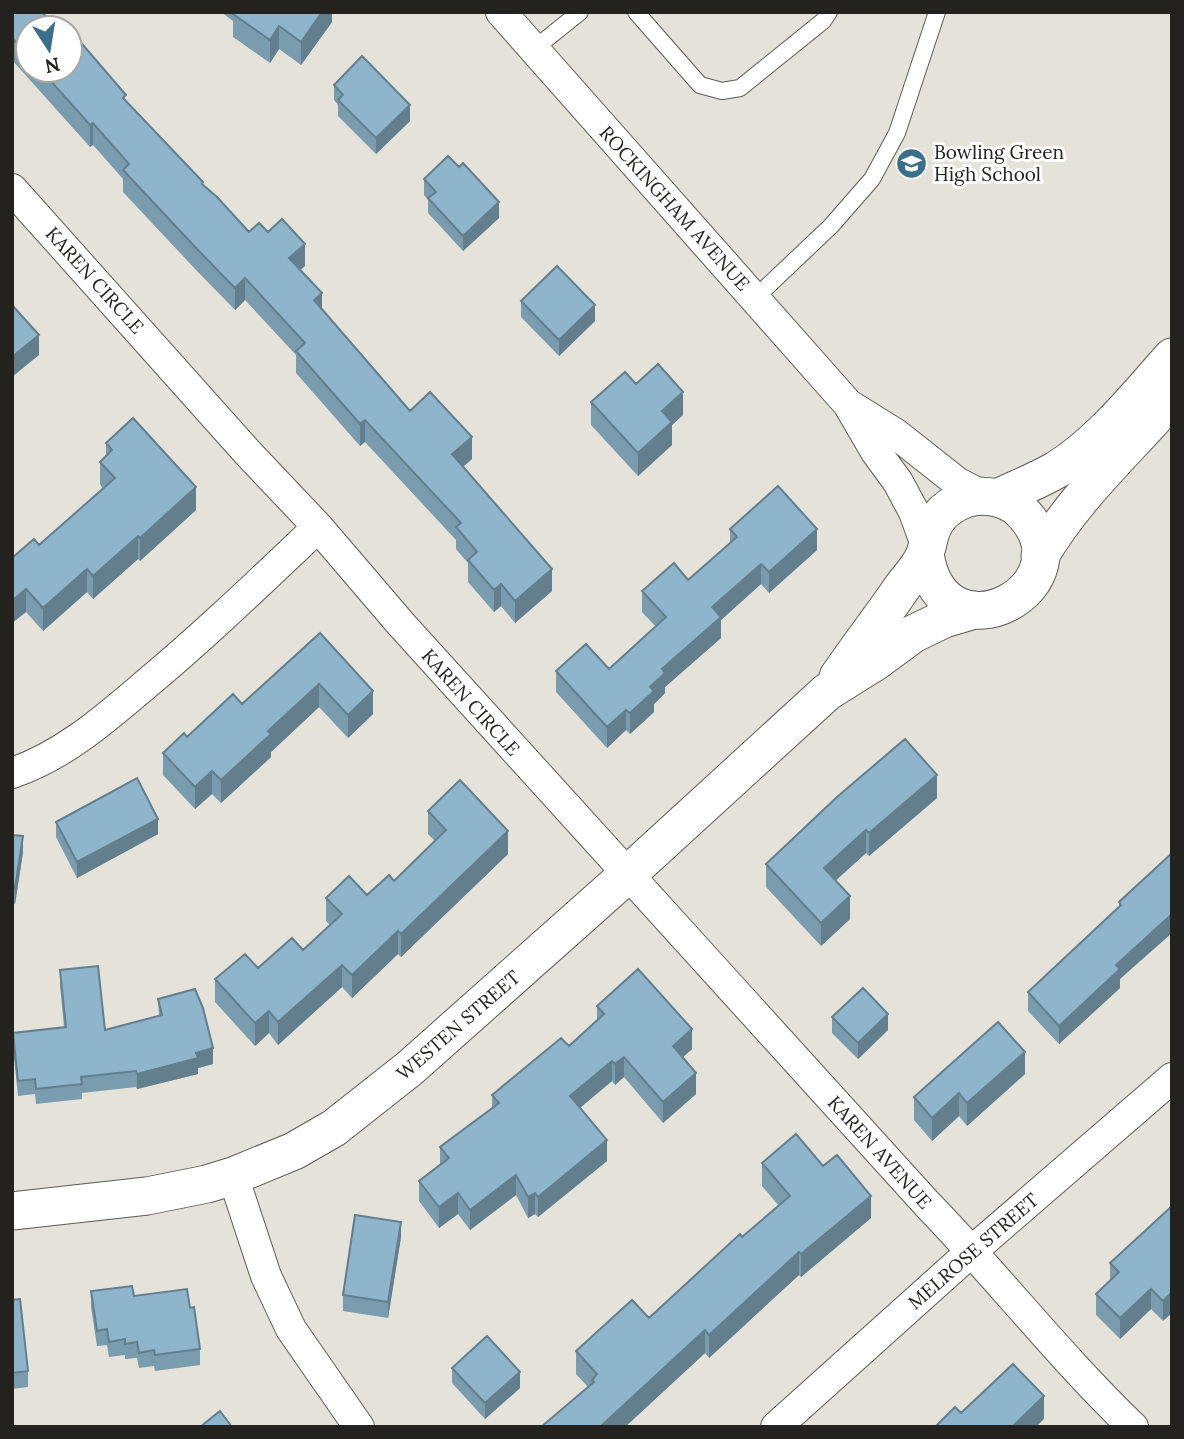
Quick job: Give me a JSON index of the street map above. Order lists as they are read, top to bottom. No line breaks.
{"streets":{"street":["ROCKINGHAM AVENUE","KAREN CIRCLE","WESTEN STREET","KAREN AVENUE","MELROSE STREET"]},"crossings":[["ROCKINGHAM AVENUE","WESTEN STREET"],["KAREN CIRCLE","WESTEN STREET"],["KAREN CIRCLE","KAREN AVENUE"],["WESTEN STREET","KAREN AVENUE"],["KAREN AVENUE","MELROSE STREET"]],"places":{"school or university":["Bowling Green High School"]},"north":"bottom"}
